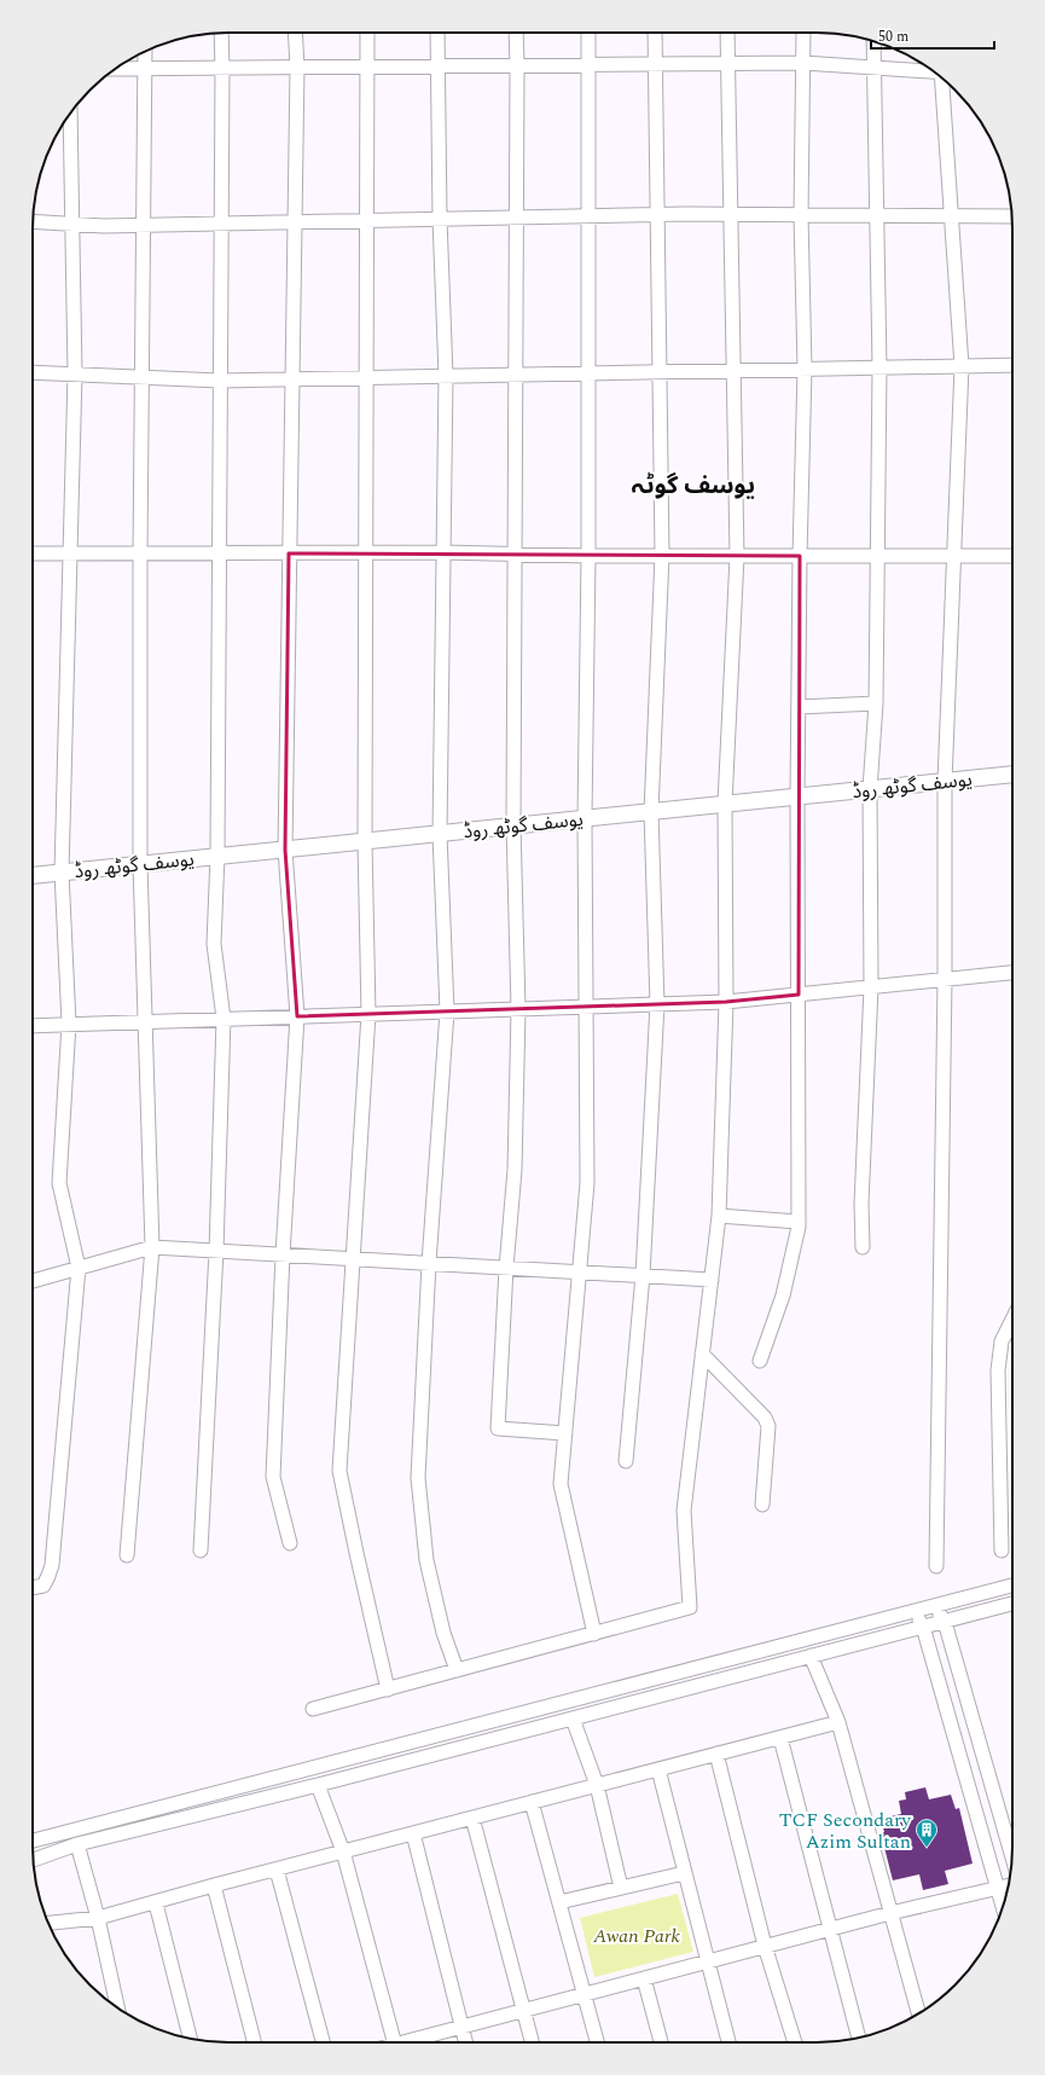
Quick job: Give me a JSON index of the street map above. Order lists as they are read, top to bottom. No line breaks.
{"streets":{"street":["یوسف گوٹھ روڈ"]},"districts":["یوسف گوٹہ"],"parks":["Awan Park"],"places":{"building":["TCF Secondary Azim Sultan"]},"scale_bar":"50 m"}
